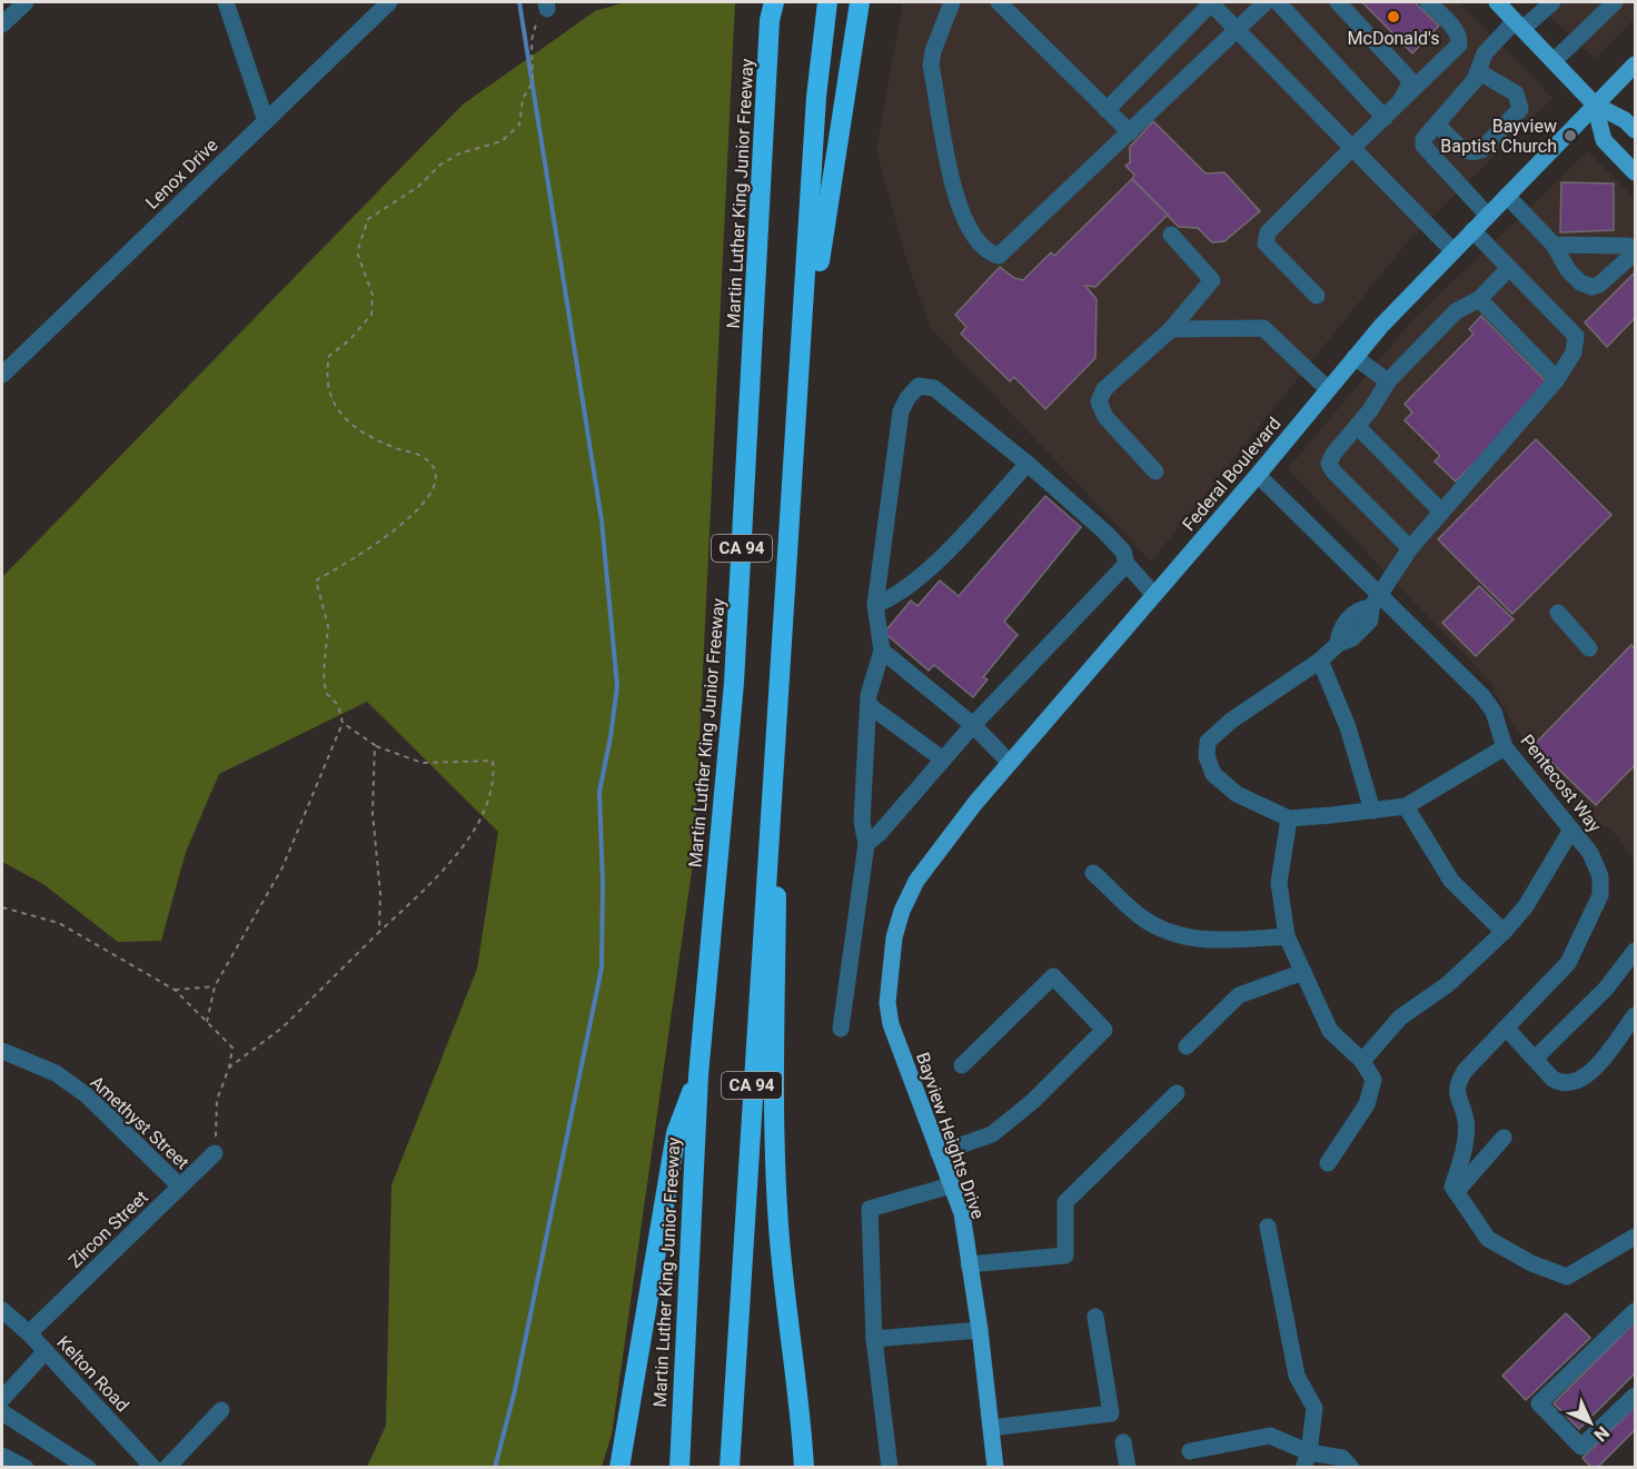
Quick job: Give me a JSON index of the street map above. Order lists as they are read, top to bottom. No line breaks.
{"streets":{"highway":["Martin Luther King Junior Freeway","CA 94"],"main road":["Federal Boulevard","Bayview Heights Drive"],"street":["Lenox Drive","Pentecost Way","Amethyst Street","Zircon Street","Kelton Road"]},"crossings":[["Federal Boulevard","Pentecost Way"],["Federal Boulevard","Bayview Heights Drive"],["Amethyst Street","Zircon Street"],["Zircon Street","Kelton Road"]],"places":["McDonald's","Bayview Baptist Church"],"north":"bottom right"}
